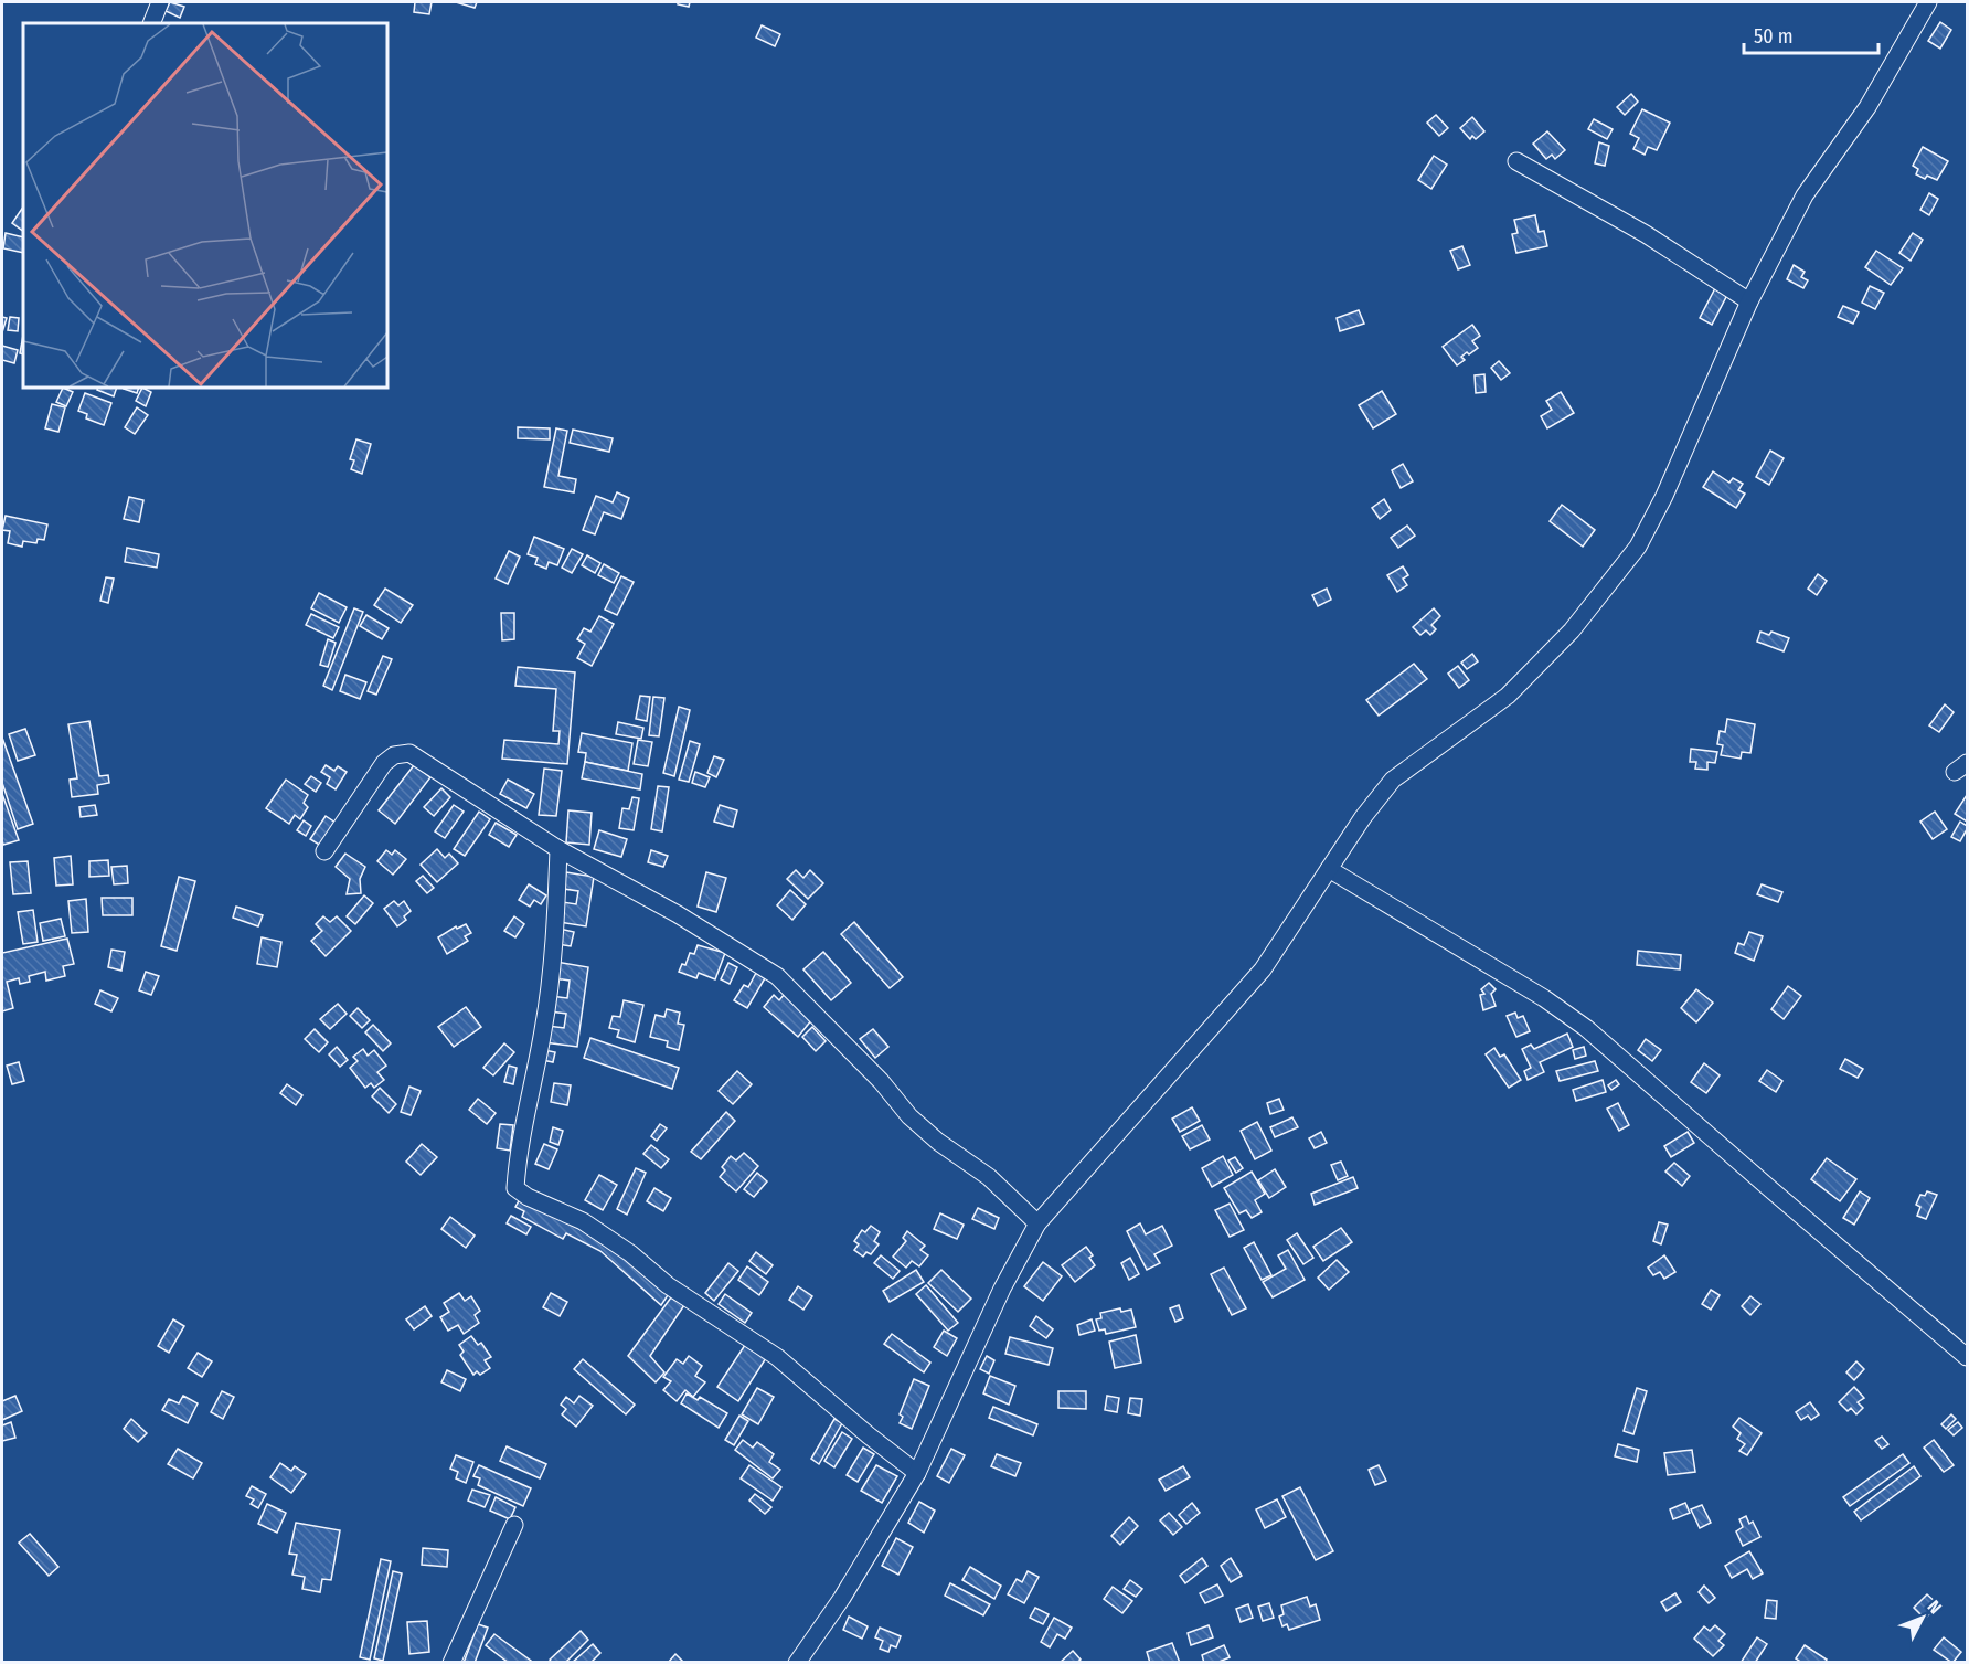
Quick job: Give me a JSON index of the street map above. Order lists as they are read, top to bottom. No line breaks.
{"scale_bar":"50 m","north":"top right"}
